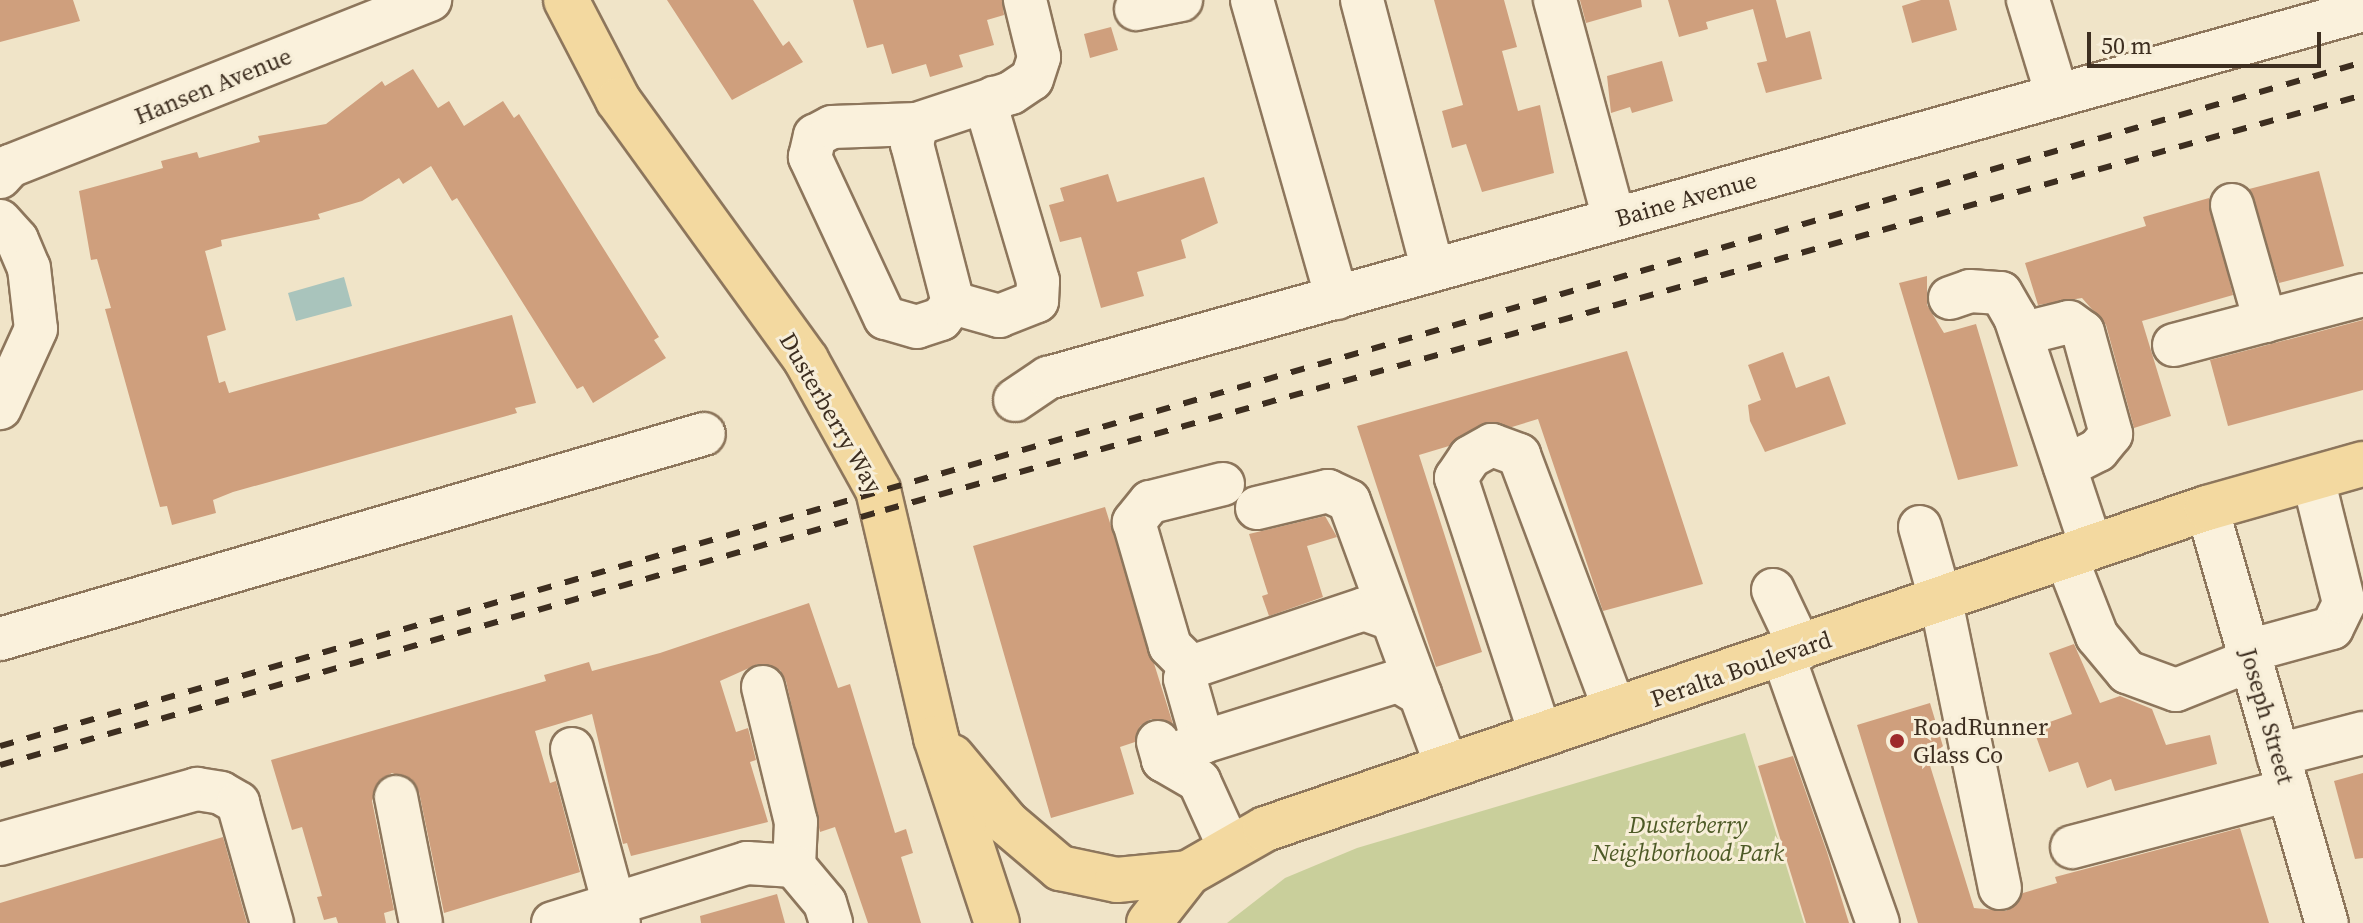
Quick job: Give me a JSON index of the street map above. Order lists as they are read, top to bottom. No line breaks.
{"streets":{"main road":["Dusterberry Way","Peralta Boulevard"],"street":["Hansen Avenue","Baine Avenue","Joseph Street"]},"crossings":[["Peralta Boulevard","Joseph Street"]],"parks":["Dusterberry Neighborhood Park"],"places":["RoadRunner Glass Co"],"scale_bar":"50 m"}
